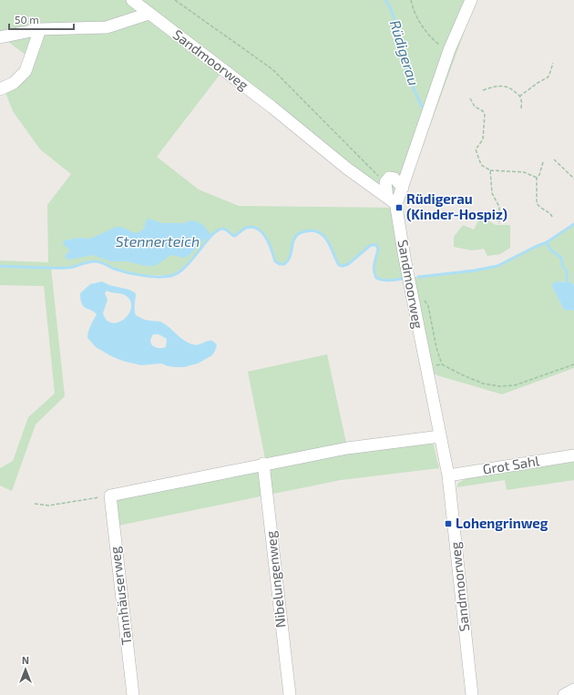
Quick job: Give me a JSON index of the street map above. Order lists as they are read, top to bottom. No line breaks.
{"streets":{"street":["Sandmoorweg","Grot Sahl","Nibelungenweg","Tannhäuserweg"]},"crossings":[["Sandmoorweg","Grot Sahl"]],"water":["Rüdigerau","Stennerteich"],"places":{"transit":["Rüdigerau (Kinder-Hospiz)","Lohengrinweg"]},"scale_bar":"50 m","north":"top"}
